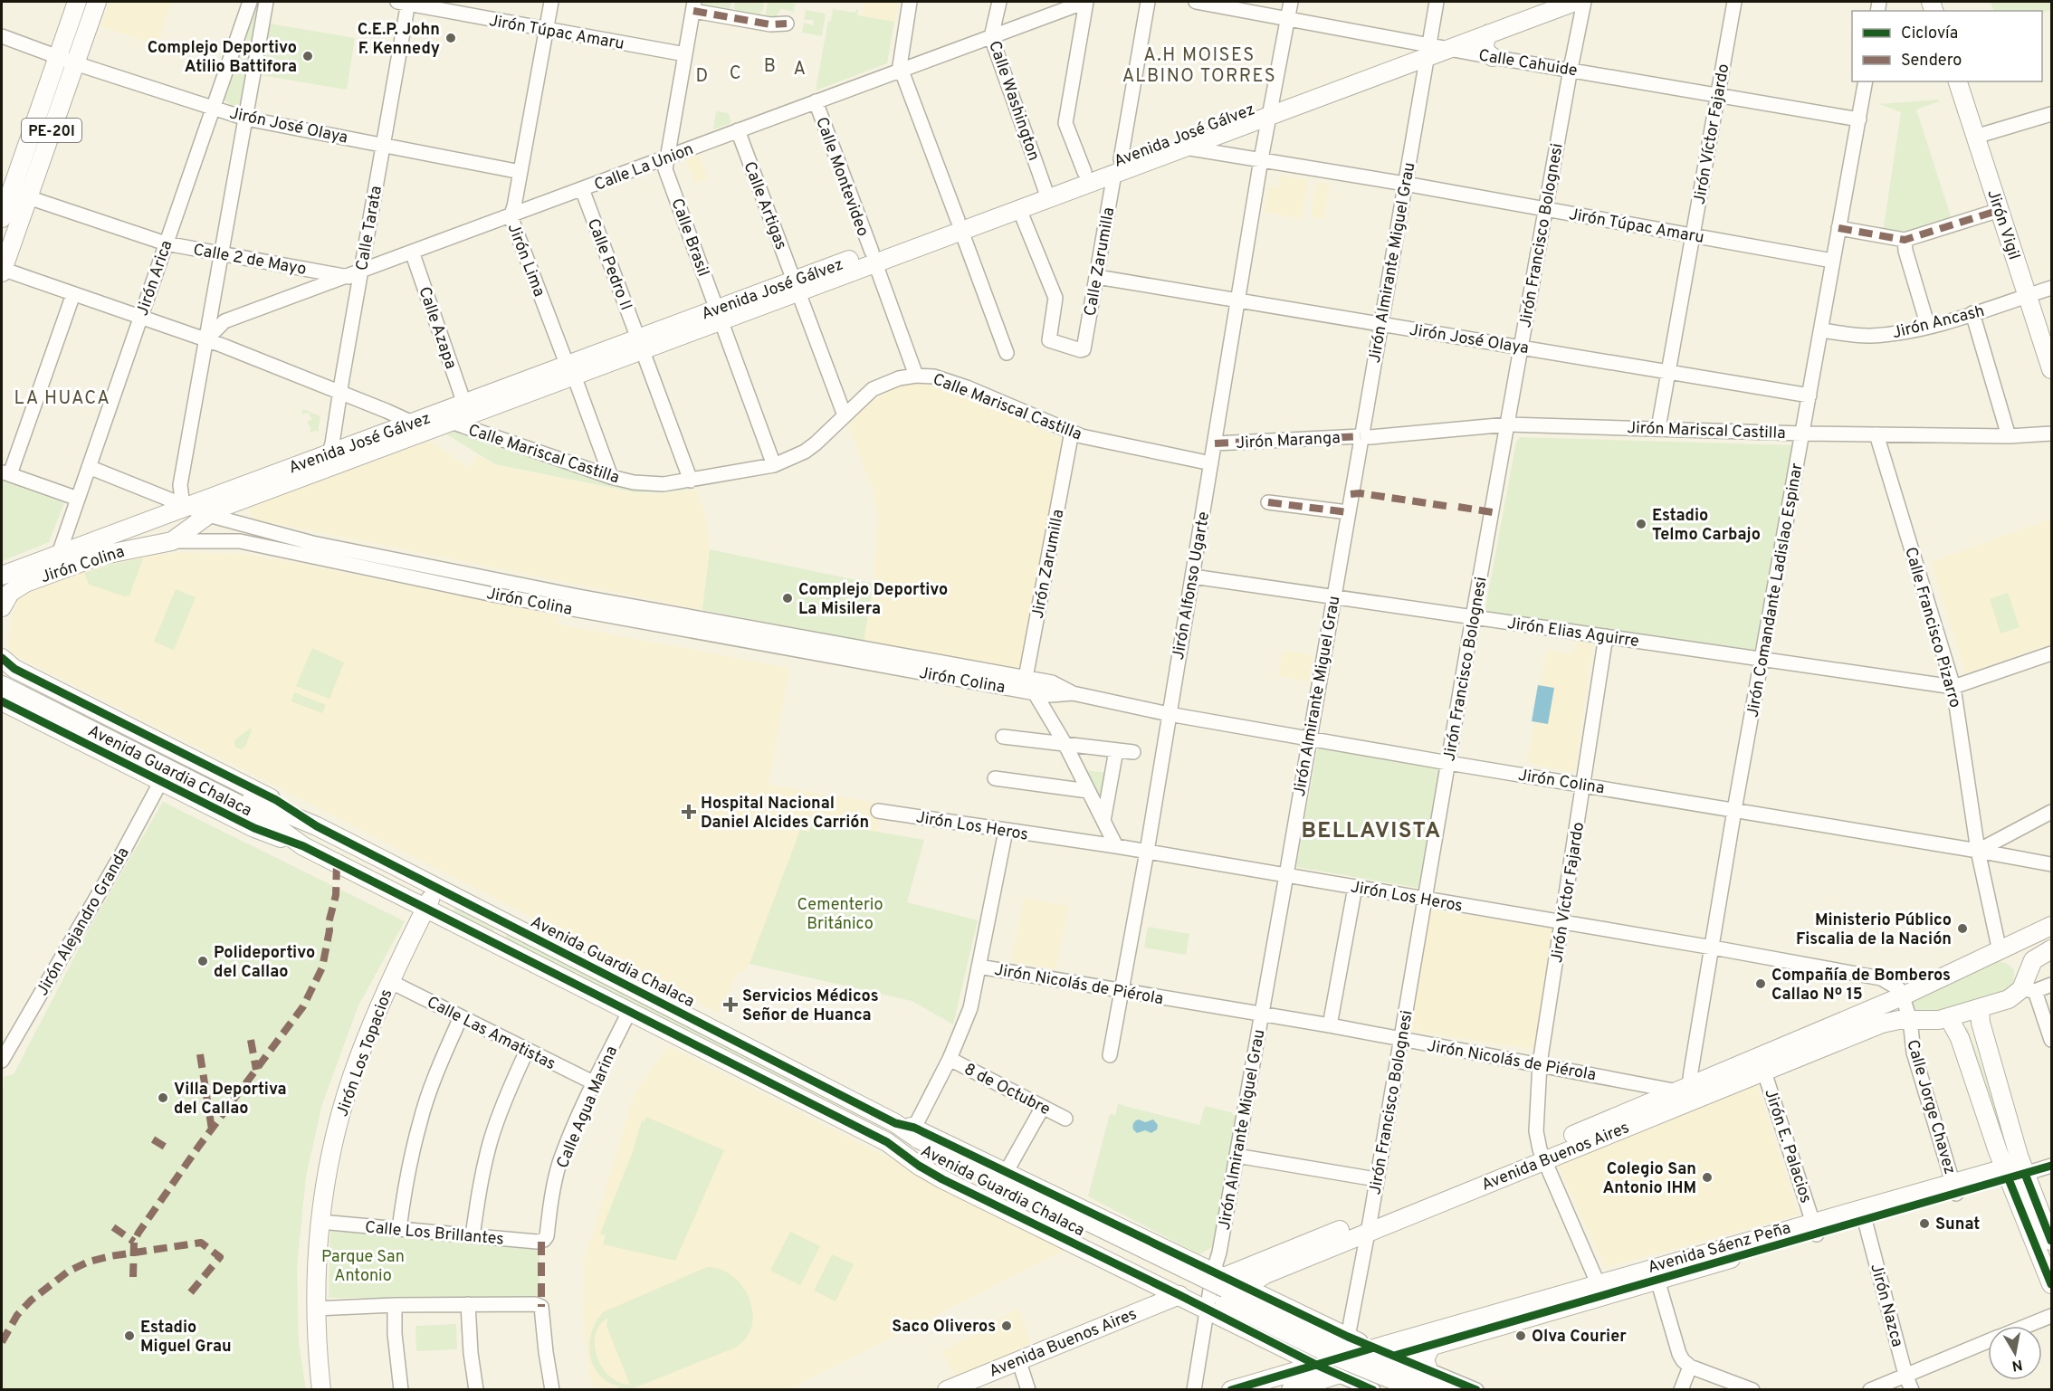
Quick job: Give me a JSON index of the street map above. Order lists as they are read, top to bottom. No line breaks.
{"streets":{"main road":["PE-20I","Avenida José Gálvez","Jirón Vigil","Jirón Colina","Avenida Guardia Chalaca","Jirón Los Topacios","Avenida Buenos Aires","Avenida Sáenz Peña"],"street":["Jirón Túpac Amaru","Calle Cahuide","Calle Washington","Jirón José Olaya","Jirón Víctor Fajardo","Calle La Union","Calle Montevideo","Calle Artigas","Calle Tarata","Jirón Francisco Bolognesi","Calle Brasil","Calle 2 de Mayo","Jirón Lima","Calle Zarumilla","Jirón Almirante Miguel Grau","Calle Pedro II","Jirón Arica","Jirón Ancash","Calle Azapa","Calle Mariscal Castilla","Jirón Mariscal Castilla","Jirón Maranga","Jirón Zarumilla","Jirón Alfonso Ugarte","Jirón Comandante Ladislao Espinar","Calle Francisco Pizarro","Jirón Elias Aguirre","Jirón Los Heros","Jirón Alejandro Granda","Jirón Nicolás de Piérola","Calle Las Amatistas","8 de Octubre","Calle Agua Marina","Calle Jorge Chavez","Jirón E. Palacios","Calle Los Brillantes","Jirón Nazca"]},"crossings":[["Jirón Túpac Amaru","Jirón Víctor Fajardo"],["Jirón Túpac Amaru","Avenida José Gálvez"],["Jirón Túpac Amaru","Calle Tarata"],["Jirón Túpac Amaru","Jirón Francisco Bolognesi"],["Jirón Túpac Amaru","Calle Brasil"],["Jirón Túpac Amaru","Jirón Lima"],["Jirón Túpac Amaru","Jirón Almirante Miguel Grau"],["Jirón Túpac Amaru","Jirón Alfonso Ugarte"],["Jirón Túpac Amaru","Jirón Comandante Ladislao Espinar"],["Calle Cahuide","Jirón Víctor Fajardo"],["Calle Cahuide","Avenida José Gálvez"],["Calle Cahuide","Jirón Francisco Bolognesi"],["Calle Cahuide","Jirón Comandante Ladislao Espinar"],["Calle Washington","Avenida José Gálvez"],["Calle Washington","Calle La Union"],["Jirón José Olaya","PE-20I"],["Jirón José Olaya","Jirón Víctor Fajardo"],["Jirón José Olaya","Calle Tarata"],["Jirón José Olaya","Jirón Francisco Bolognesi"],["Jirón José Olaya","Jirón Lima"],["Jirón José Olaya","Calle Zarumilla"],["Jirón José Olaya","Jirón Almirante Miguel Grau"],["Jirón José Olaya","Jirón Arica"],["Jirón José Olaya","Jirón Alfonso Ugarte"],["Jirón José Olaya","Jirón Comandante Ladislao Espinar"],["PE-20I","Calle 2 de Mayo"],["Jirón Víctor Fajardo","Jirón Mariscal Castilla"],["Jirón Víctor Fajardo","Jirón Colina"],["Jirón Víctor Fajardo","Jirón Elias Aguirre"],["Jirón Víctor Fajardo","Jirón Los Heros"],["Jirón Víctor Fajardo","Jirón Nicolás de Piérola"],["Jirón Víctor Fajardo","Avenida Buenos Aires"],["Jirón Víctor Fajardo","Avenida Sáenz Peña"],["Avenida José Gálvez","Calle Montevideo"],["Avenida José Gálvez","Calle Artigas"],["Avenida José Gálvez","Calle Tarata"],["Avenida José Gálvez","Calle Brasil"],["Avenida José Gálvez","Jirón Lima"],["Avenida José Gálvez","Calle Zarumilla"],["Avenida José Gálvez","Jirón Almirante Miguel Grau"],["Avenida José Gálvez","Calle Pedro II"],["Avenida José Gálvez","Jirón Arica"],["Avenida José Gálvez","Calle Azapa"],["Avenida José Gálvez","Calle Mariscal Castilla"],["Avenida José Gálvez","Jirón Colina"],["Avenida José Gálvez","Jirón Alfonso Ugarte"],["Calle La Union","Calle Montevideo"],["Calle La Union","Calle Artigas"],["Calle La Union","Calle Tarata"],["Calle La Union","Calle Brasil"],["Calle La Union","Calle 2 de Mayo"],["Calle La Union","Jirón Lima"],["Calle La Union","Calle Pedro II"],["Calle La Union","Calle Azapa"],["Calle Montevideo","Calle Mariscal Castilla"],["Calle Artigas","Calle Mariscal Castilla"],["Jirón Vigil","Jirón Ancash"],["Calle Tarata","Calle 2 de Mayo"],["Jirón Francisco Bolognesi","Jirón Mariscal Castilla"],["Jirón Francisco Bolognesi","Jirón Colina"],["Jirón Francisco Bolognesi","Jirón Elias Aguirre"],["Jirón Francisco Bolognesi","Avenida Guardia Chalaca"],["Jirón Francisco Bolognesi","Jirón Los Heros"],["Jirón Francisco Bolognesi","Jirón Nicolás de Piérola"],["Jirón Francisco Bolognesi","Avenida Buenos Aires"],["Calle Brasil","Calle Mariscal Castilla"],["Calle 2 de Mayo","Jirón Arica"],["Jirón Lima","Calle Mariscal Castilla"],["Jirón Almirante Miguel Grau","Jirón Mariscal Castilla"],["Jirón Almirante Miguel Grau","Jirón Maranga"],["Jirón Almirante Miguel Grau","Jirón Colina"],["Jirón Almirante Miguel Grau","Jirón Elias Aguirre"],["Jirón Almirante Miguel Grau","Avenida Guardia Chalaca"],["Jirón Almirante Miguel Grau","Jirón Los Heros"],["Jirón Almirante Miguel Grau","Jirón Nicolás de Piérola"],["Jirón Almirante Miguel Grau","Avenida Buenos Aires"],["Calle Pedro II","Calle Mariscal Castilla"],["Jirón Arica","Jirón Colina"],["Jirón Ancash","Jirón Comandante Ladislao Espinar"],["Calle Mariscal Castilla","Jirón Zarumilla"],["Calle Mariscal Castilla","Jirón Alfonso Ugarte"],["Jirón Mariscal Castilla","Jirón Maranga"],["Jirón Mariscal Castilla","Jirón Comandante Ladislao Espinar"],["Jirón Mariscal Castilla","Calle Francisco Pizarro"],["Jirón Maranga","Jirón Alfonso Ugarte"],["Jirón Colina","Jirón Zarumilla"],["Jirón Colina","Jirón Alfonso Ugarte"],["Jirón Colina","Jirón Comandante Ladislao Espinar"],["Jirón Colina","Calle Francisco Pizarro"],["Jirón Alfonso Ugarte","Jirón Elias Aguirre"],["Jirón Alfonso Ugarte","Jirón Los Heros"],["Jirón Alfonso Ugarte","Jirón Nicolás de Piérola"],["Jirón Comandante Ladislao Espinar","Jirón Elias Aguirre"],["Jirón Comandante Ladislao Espinar","Jirón Los Heros"],["Jirón Comandante Ladislao Espinar","Jirón Nicolás de Piérola"],["Jirón Comandante Ladislao Espinar","Avenida Buenos Aires"],["Calle Francisco Pizarro","Jirón Elias Aguirre"],["Calle Francisco Pizarro","Avenida Buenos Aires"],["Avenida Guardia Chalaca","Jirón Los Topacios"],["Avenida Guardia Chalaca","Calle Agua Marina"],["Avenida Guardia Chalaca","Avenida Buenos Aires"],["Avenida Guardia Chalaca","Avenida Sáenz Peña"],["Jirón Los Heros","Calle Jorge Chavez"],["Jirón Los Heros","Avenida Buenos Aires"],["Jirón Nicolás de Piérola","Avenida Buenos Aires"],["Calle Las Amatistas","Jirón Los Topacios"],["Calle Las Amatistas","Calle Agua Marina"],["Jirón Los Topacios","Calle Los Brillantes"],["Calle Agua Marina","Calle Los Brillantes"],["Calle Jorge Chavez","Avenida Buenos Aires"],["Calle Jorge Chavez","Avenida Sáenz Peña"],["Jirón E. Palacios","Avenida Buenos Aires"],["Jirón E. Palacios","Avenida Sáenz Peña"],["Avenida Sáenz Peña","Jirón Nazca"]],"districts":["A.H MOISES ALBINO TORRES","B","A","C","D","LA HUACA","BELLAVISTA"],"parks":["Cementerio Británico","Parque San Antonio"],"places":{"other":["C.E.P. John F. Kennedy","Complejo Deportivo Atilio Battifora","Estadio Telmo Carbajo","Complejo Deportivo La Misilera","Ministerio Público Fiscalia de la Nación","Polideportivo del Callao","Compañía de Bomberos Callao Nº 15","Villa Deportiva del Callao","Colegio San Antonio IHM","Sunat","Saco Oliveros","Estadio Miguel Grau","Olva Courier"],"health":["Hospital Nacional Daniel Alcides Carrión","Servicios Médicos Señor de Huanca"]},"legend":["Ciclovía","Sendero"],"north":"bottom"}
